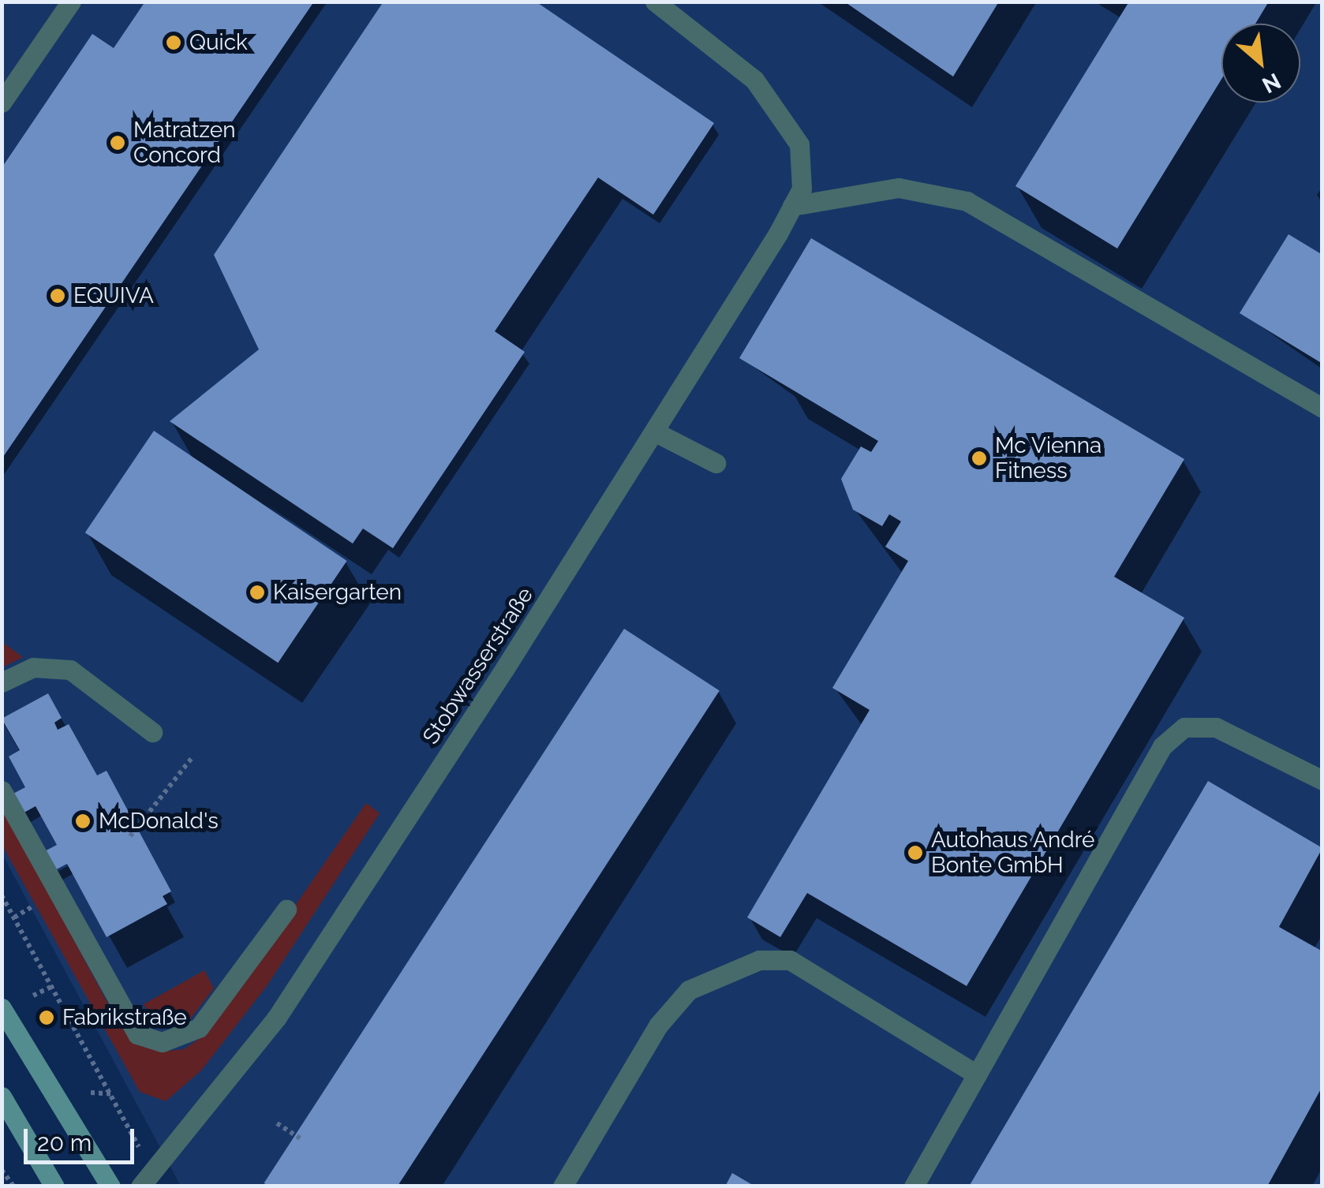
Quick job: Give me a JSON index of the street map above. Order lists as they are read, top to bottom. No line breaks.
{"streets":{"street":["Stobwasserstraße"]},"places":["Quick","Matratzen Concord","EQUIVA","Mc Vienna Fitness","Kaisergarten","McDonald's","Autohaus André Bonte GmbH","Fabrikstraße"],"scale_bar":"20 m","north":"bottom right"}
